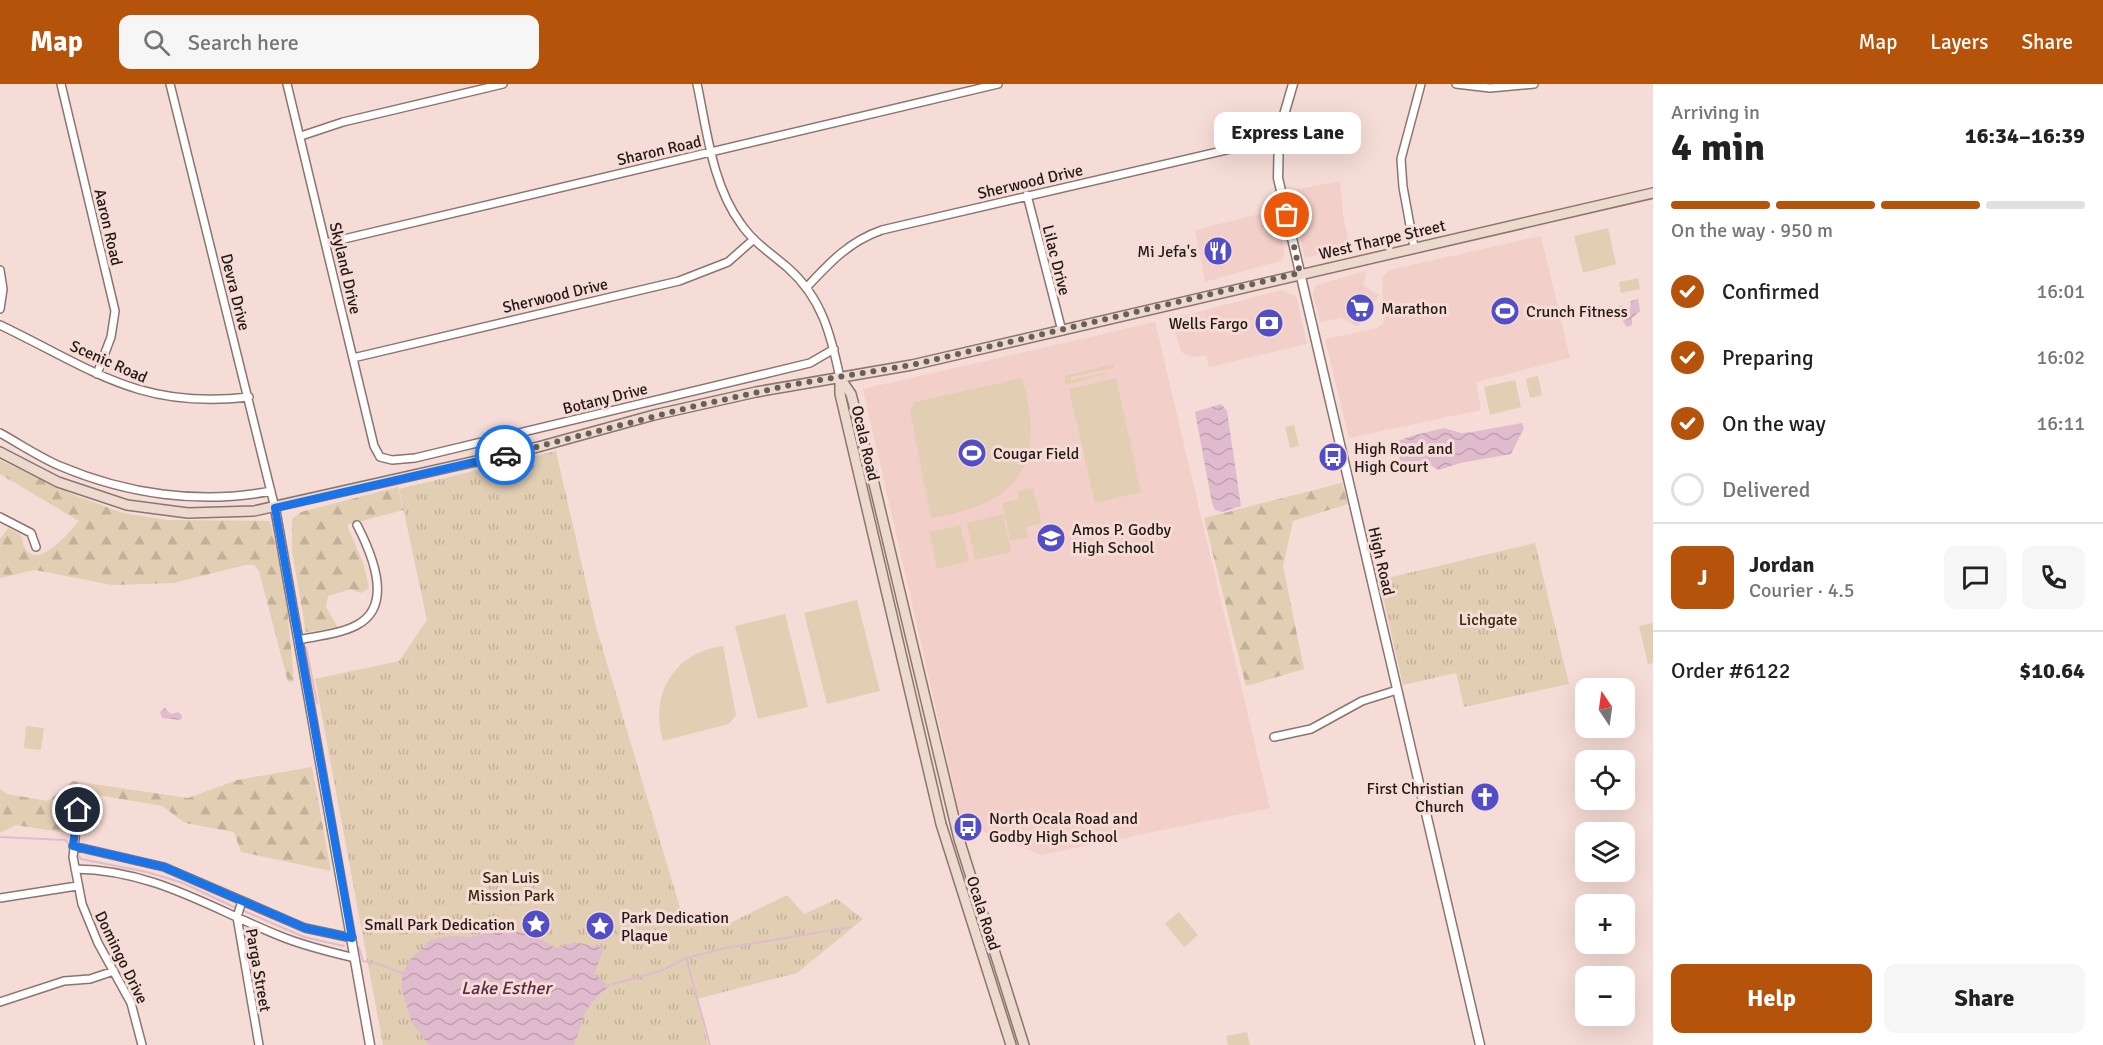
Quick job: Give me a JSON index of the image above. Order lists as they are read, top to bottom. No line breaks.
{"streets":{"main road":["West Tharpe Street","Ocala Road"],"street":["Sharon Road","Sherwood Drive","Aaron Road","Lilac Drive","Skyland Drive","Devra Drive","Scenic Road","Botany Drive","High Road","Domingo Drive","Parga Street"]},"crossings":[["Sharon Road","Skyland Drive"],["Sherwood Drive","Lilac Drive"],["Sherwood Drive","Skyland Drive"],["Sherwood Drive","High Road"],["Aaron Road","Scenic Road"],["West Tharpe Street","Lilac Drive"],["West Tharpe Street","Devra Drive"],["West Tharpe Street","Ocala Road"],["West Tharpe Street","High Road"],["Skyland Drive","Botany Drive"],["Devra Drive","Scenic Road"]],"water":["Lake Esther"],"parks":["Lichgate","San Luis Mission Park"],"places":{"other":["Express Lane"],"restaurant":["Mi Jefa's"],"supermarket":["Marathon"],"sports":["Crunch Fitness","Cougar Field"],"bank":["Wells Fargo"],"bus stop":["High Road and High Court","North Ocala Road and Godby High School"],"school or university":["Amos P. Godby High School"],"church":["First Christian Church"],"place":["Small Park Dedication","Park Dedication Plaque"]},"north":"top","page":{"header":"Map","search":"Search here","nav":["Map","Layers","Share"],"heading":["4 min","Arriving in","16:34–16:39"],"panel":["Jordan","Courier · 4.5","Order #6122","$10.64"],"bubble":"Express Lane","bar":"On the way · 950 m","list":[["Confirmed","16:01"],["Preparing","16:02"],["On the way","16:11"],"Delivered"],"round":"J","map_buttons":["+","−"],"buttons":["Help","Share"]}}
